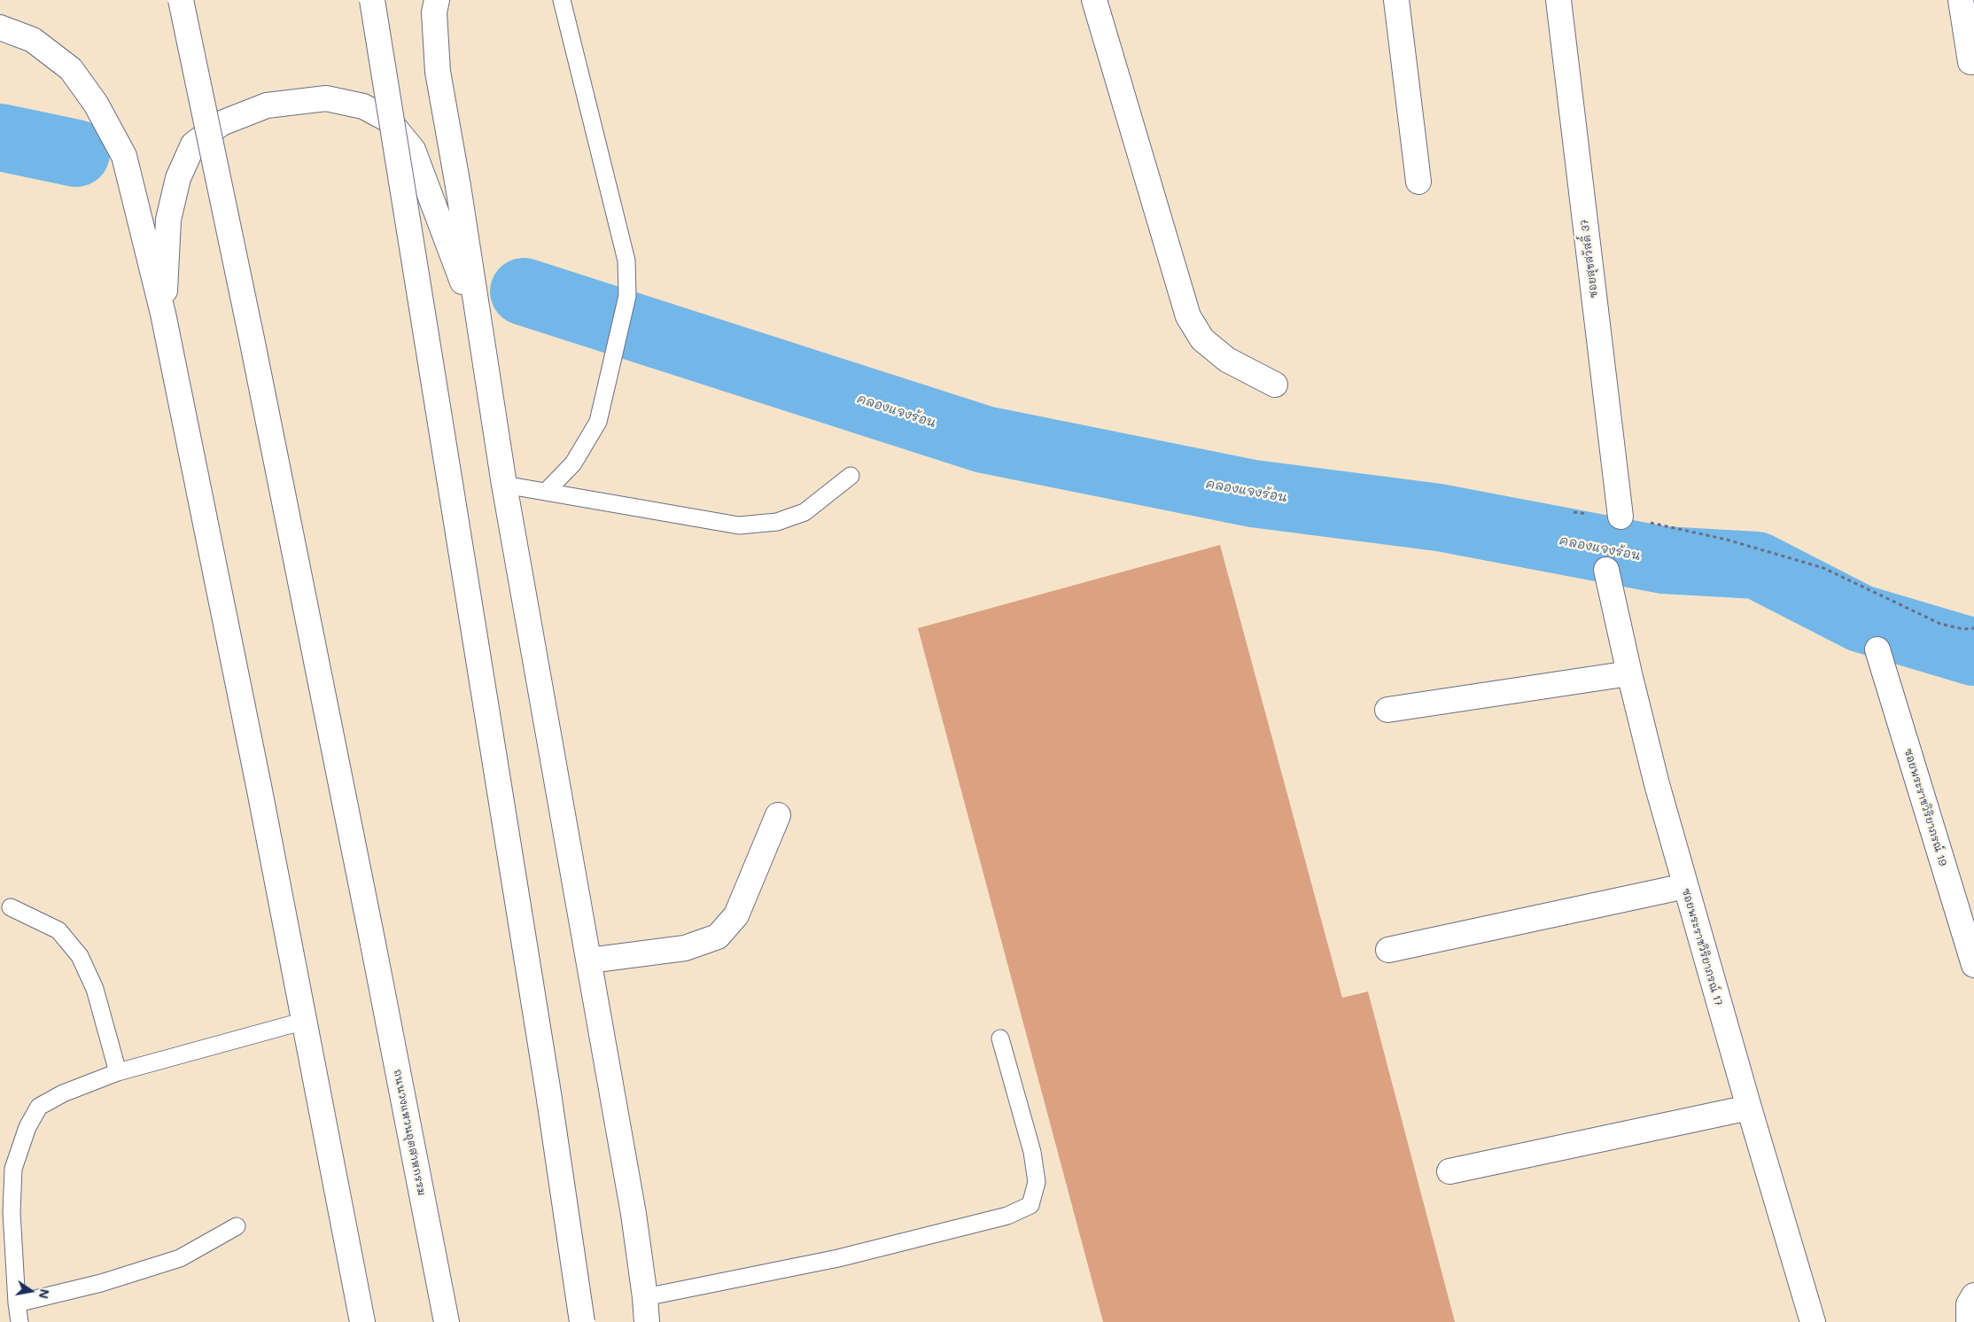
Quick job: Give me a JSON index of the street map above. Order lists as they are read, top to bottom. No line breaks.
{"streets":{"main road":["ซอยสุขสวัสดิ์ 37","ซอยพระราชวิริยาภรณ์ 19","ซอยพระราชวิริยาภรณ์ 17","ถนนวงแหวนอุตสาหกรรม"]},"water":["คลองแจงร้อน"],"north":"right"}
